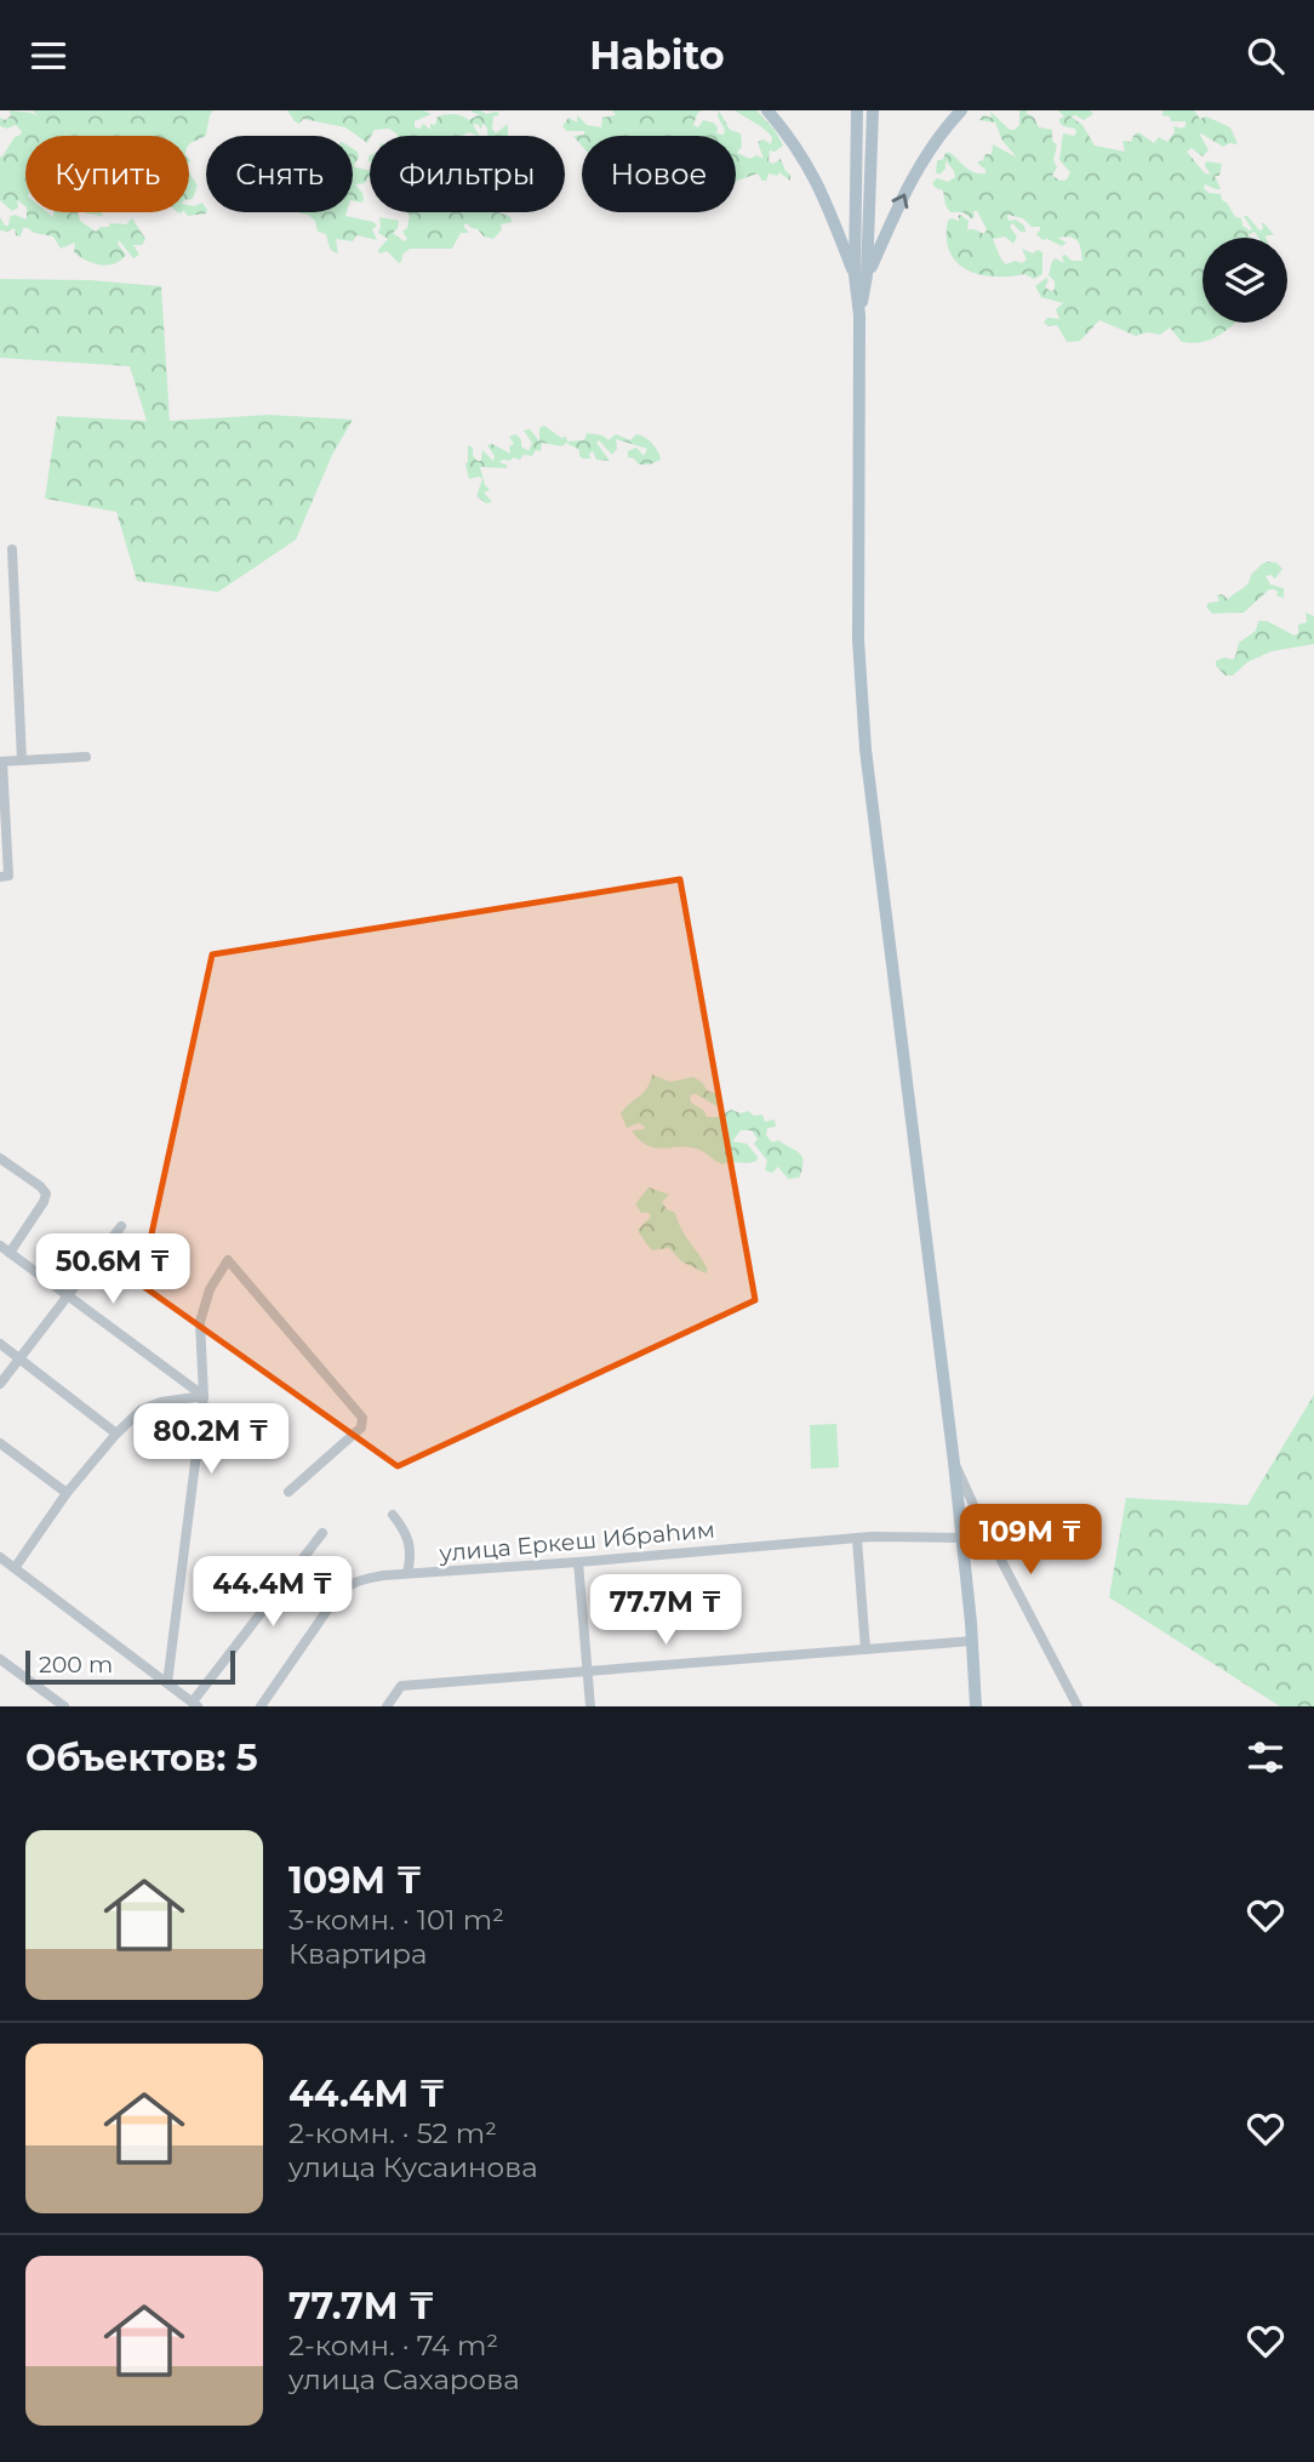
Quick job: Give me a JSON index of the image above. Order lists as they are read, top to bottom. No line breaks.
{"streets":{"street":["улица Еркеш Ибраһим"]},"scale_bar":"200 m","page":{"header":"Habito","chip":["Купить","Снять","Фильтры","Новое"],"price":["50.6M ₸","80.2M ₸","109M ₸","44.4M ₸","77.7M ₸"],"scale":"200 m","heading":"Объектов: 5","list":[{"name":"109M ₸","note":"3-комн. · 101 m² · Квартира"},{"name":"44.4M ₸","note":"2-комн. · 52 m² · улица Кусаинова"},{"name":"77.7M ₸","note":"2-комн. · 74 m² · улица Сахарова"}]}}
